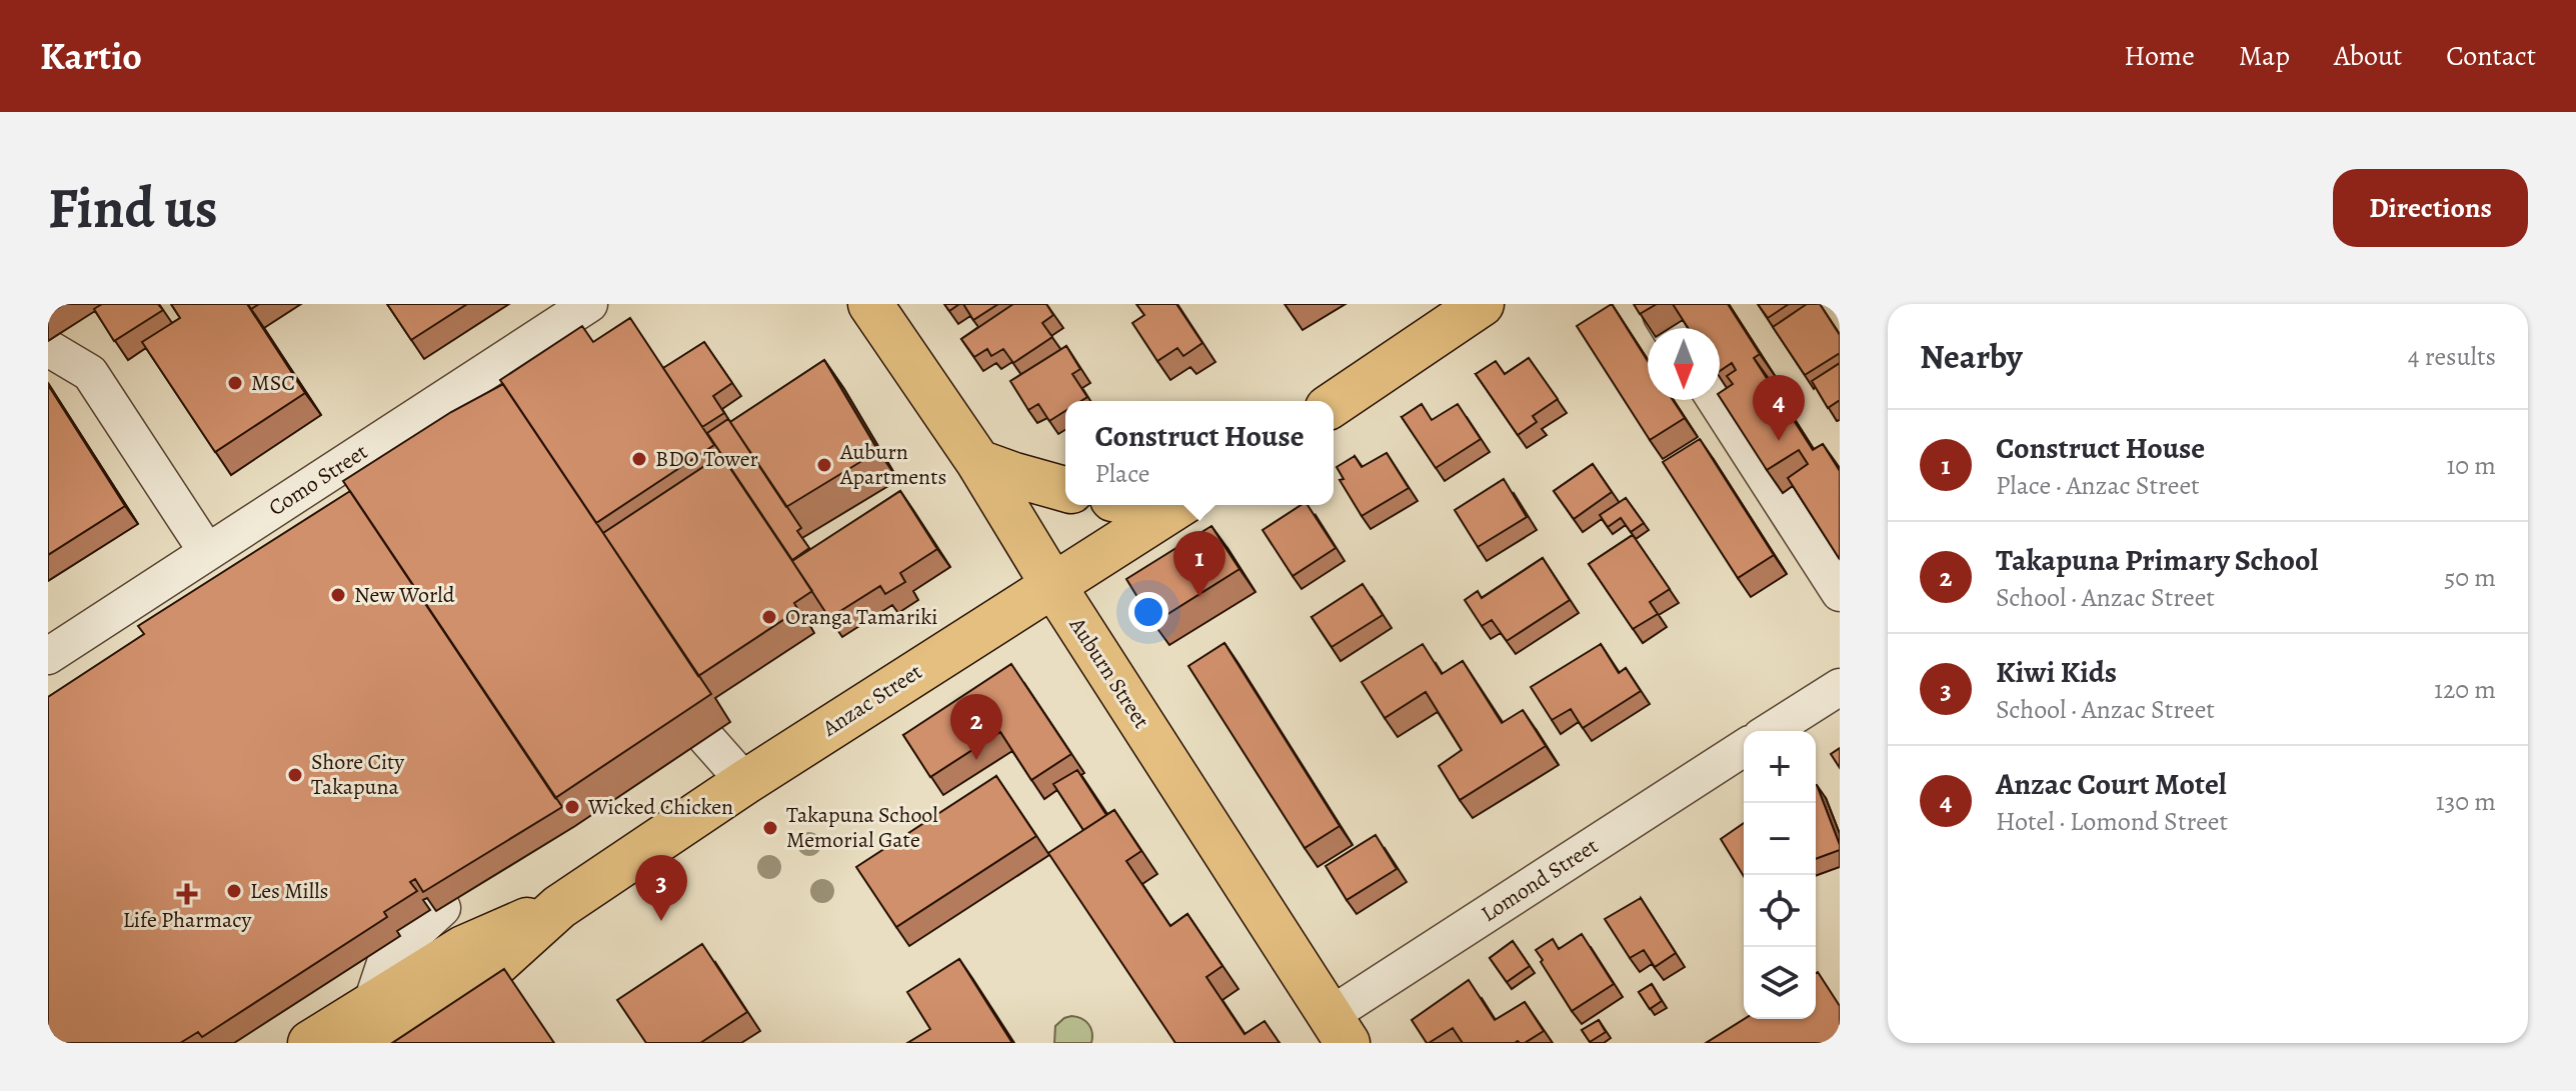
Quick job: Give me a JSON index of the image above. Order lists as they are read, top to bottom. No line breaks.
{"streets":{"main road":["Auburn Street","Anzac Street"],"street":["Como Street","Lomond Street"]},"crossings":[["Auburn Street","Anzac Street"],["Auburn Street","Lomond Street"]],"places":{"other":["MSC","BDO Tower","Auburn Apartments","New World","Oranga Tamariki","Shore City Takapuna","Wicked Chicken","Takapuna School Memorial Gate","Les Mills"],"health":["Life Pharmacy"]},"north":"bottom","page":{"header":"Kartio","nav":["Home","Map","About","Contact"],"buttons":"Directions","title":"Find us","heading":["Nearby","4 results"],"pins":["4","1","2","3"],"popup":["Construct House","Place"],"list":[{"mark":"1","name":"Construct House","note":"Place · Anzac Street","value":"10 m"},{"mark":"2","name":"Takapuna Primary School","note":"School · Anzac Street","value":"50 m"},{"mark":"3","name":"Kiwi Kids","note":"School · Anzac Street","value":"120 m"},{"mark":"4","name":"Anzac Court Motel","note":"Hotel · Lomond Street","value":"130 m"}],"map_buttons":["+","−"]}}
